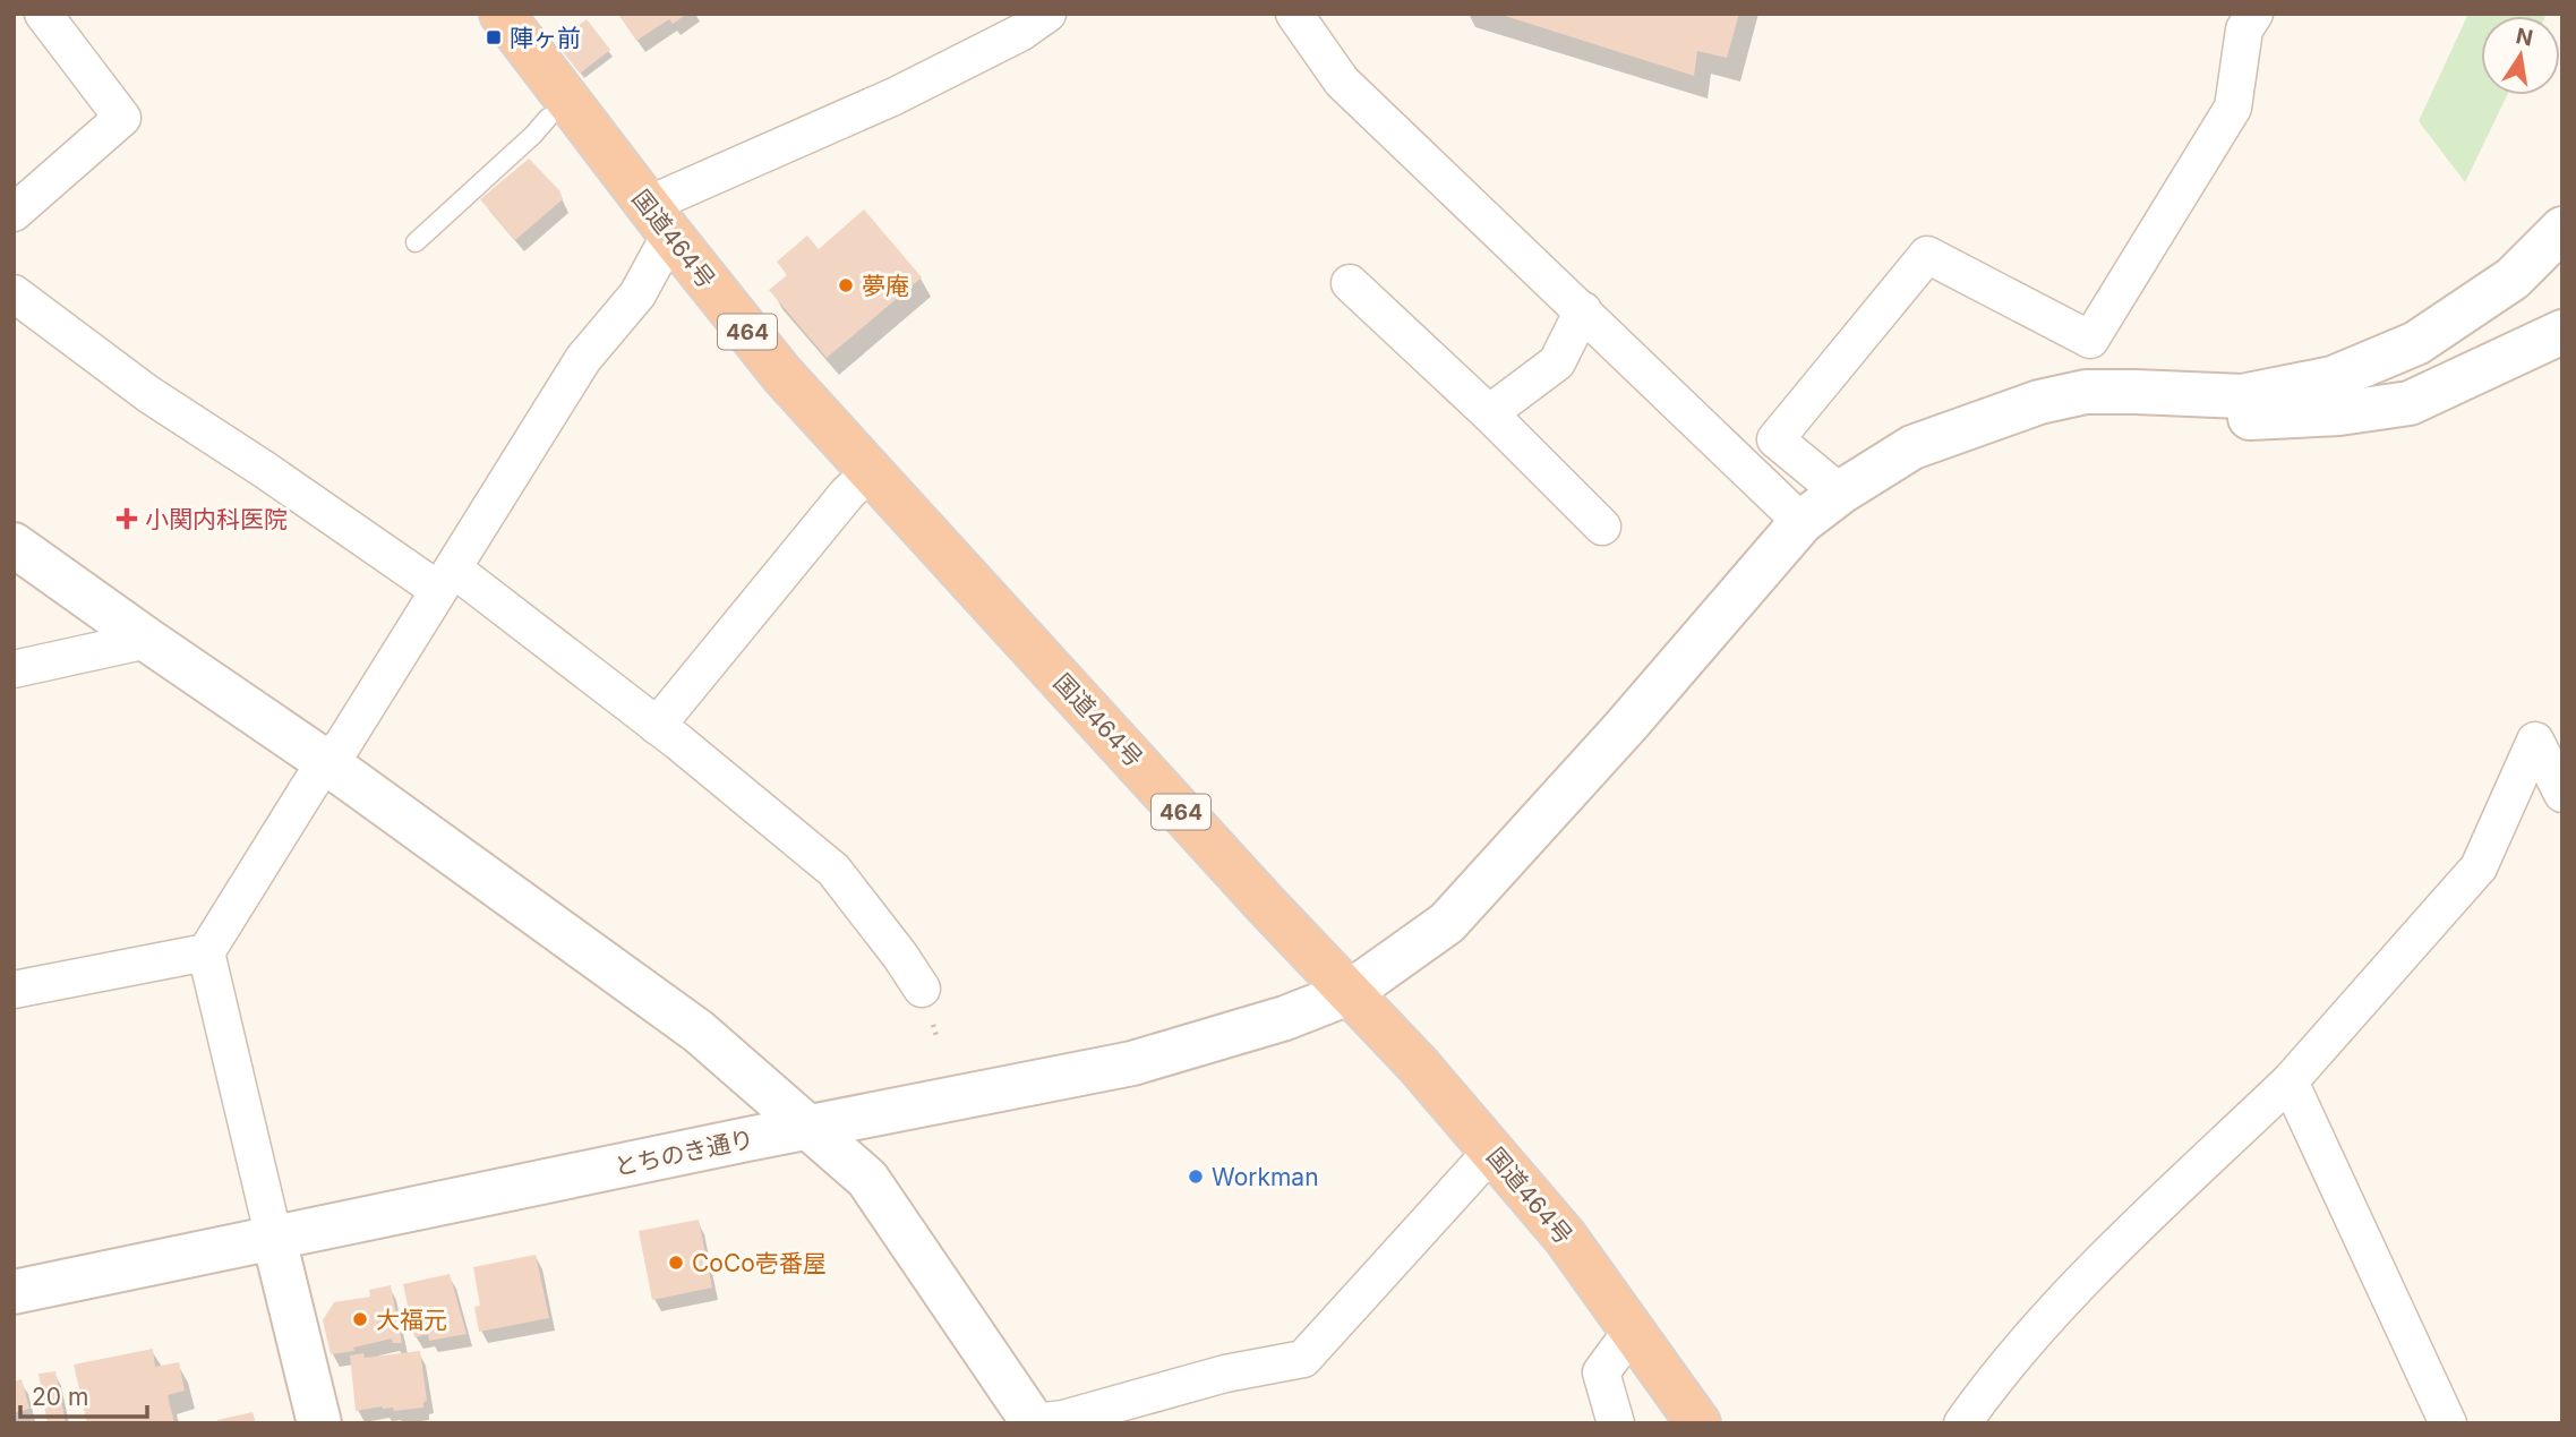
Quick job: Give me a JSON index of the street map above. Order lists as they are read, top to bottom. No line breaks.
{"streets":{"highway":["国道464号","464"],"street":["とちのき通り"]},"crossings":[["国道464号","とちのき通り"]],"places":{"transit":["陣ヶ前"],"other":["夢庵","Workman","CoCo壱番屋","大福元"],"health":["小関内科医院"]},"scale_bar":"20 m","north":"top"}
